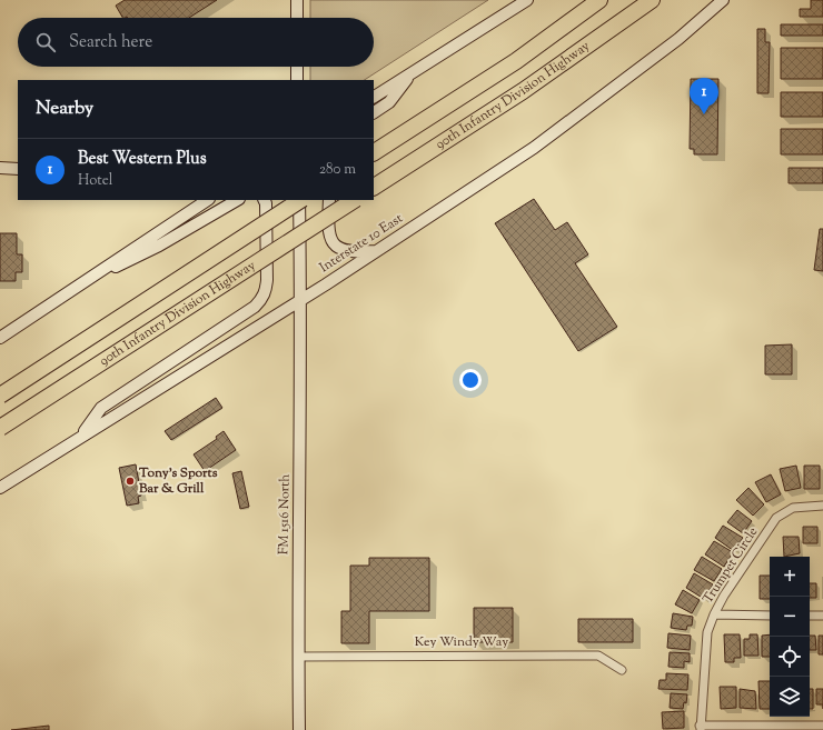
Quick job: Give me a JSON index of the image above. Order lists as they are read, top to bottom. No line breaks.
{"streets":{"highway":["90th Infantry Division Highway"],"main road":["Interstate 10 East","FM 1516 North"],"street":["Trumpet Circle","Key Windy Way"]},"crossings":[["Interstate 10 East","FM 1516 North"],["FM 1516 North","Key Windy Way"]],"places":["Tony's Sports Bar & Grill"],"page":{"search":"Search here","pins":"1","heading":"Nearby","list":[{"mark":"1","name":"Best Western Plus","note":"Hotel","value":"280 m"}],"map_buttons":["+","−"]}}
